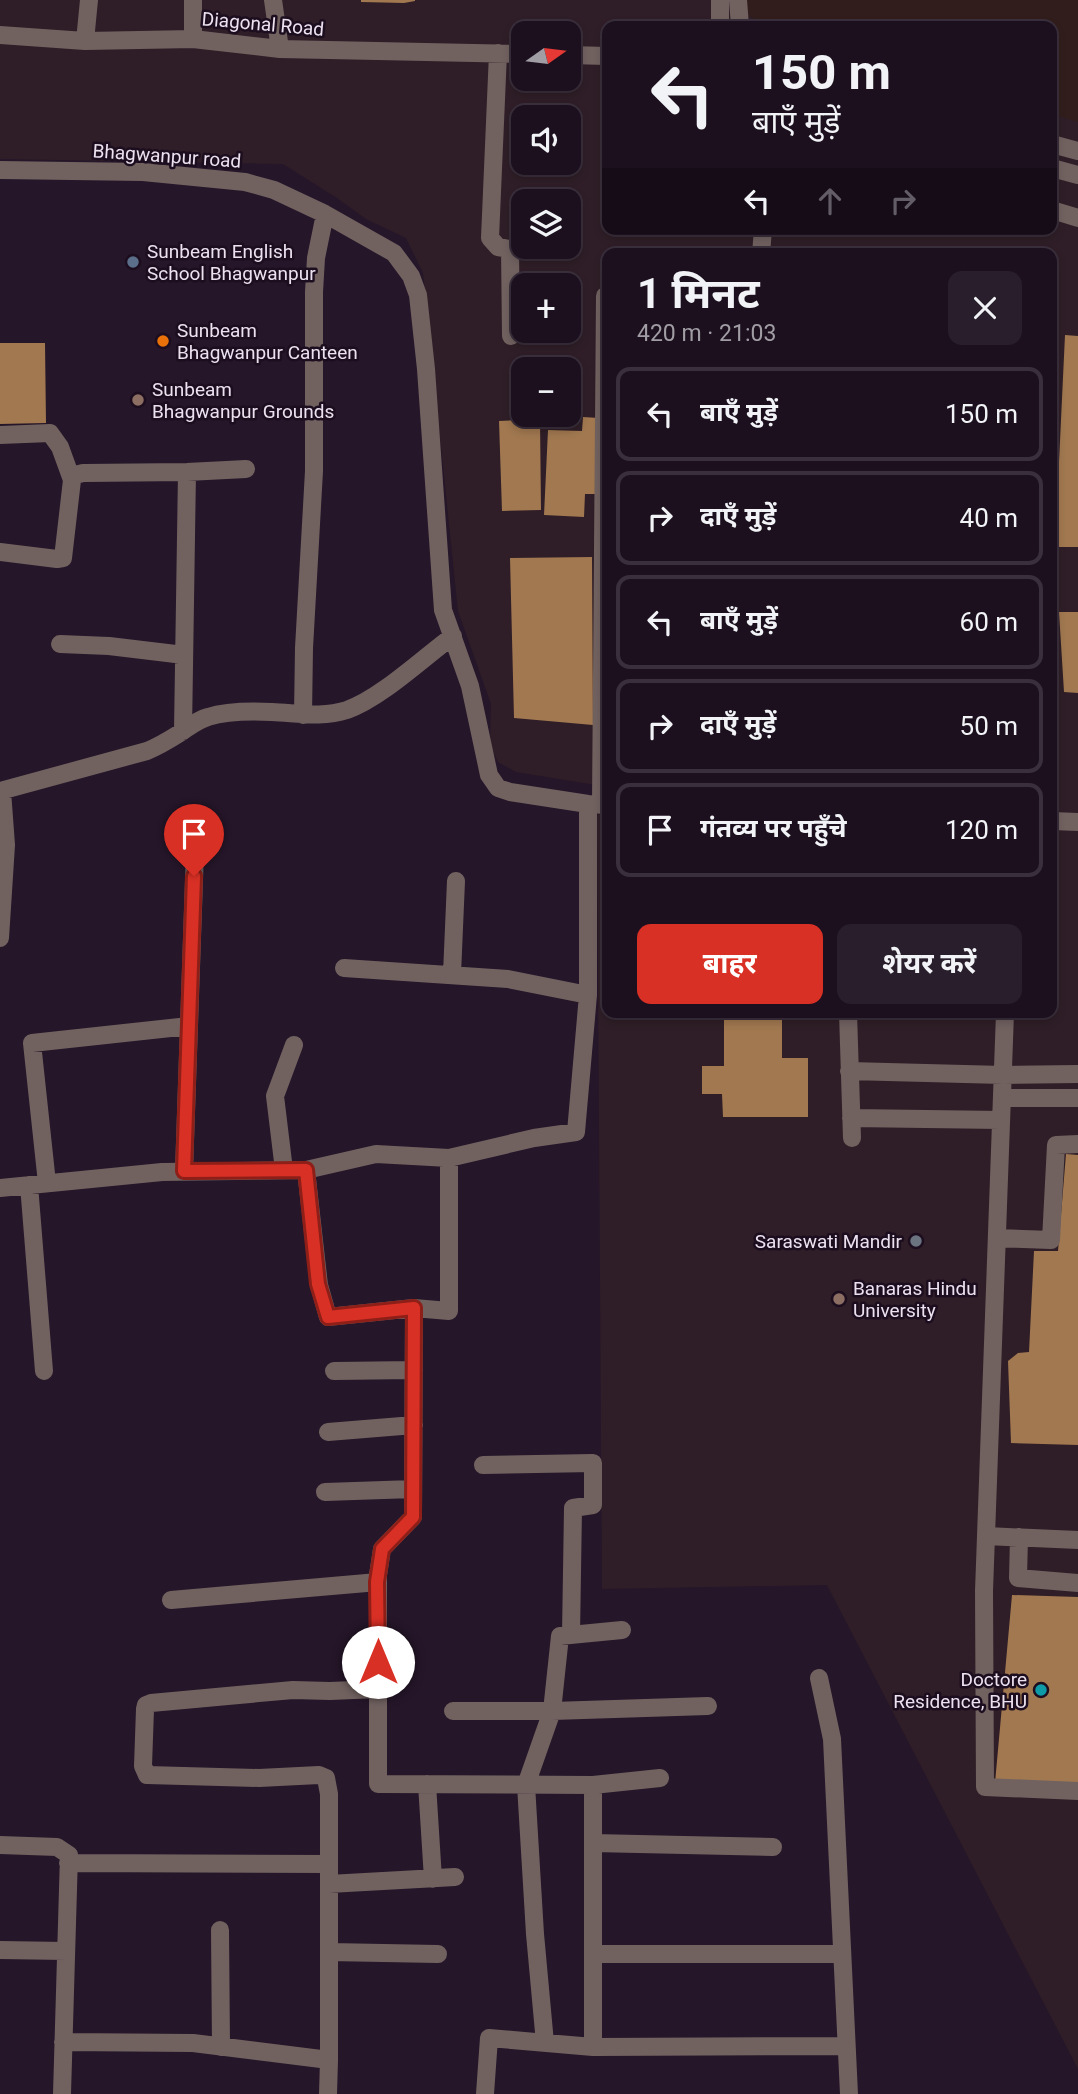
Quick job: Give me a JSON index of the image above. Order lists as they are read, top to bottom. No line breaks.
{"streets":{"street":["Diagonal Road","Bhagwanpur road"]},"places":["Sunbeam English School Bhagwanpur","Sunbeam Bhagwanpur Canteen","Sunbeam Bhagwanpur Grounds","Saraswati Mandir","Banaras Hindu University","Doctore Residence, BHU"],"north":"right","page":{"map_buttons":["+","−"],"turn":["150 m","बाएँ मुड़ें"],"heading":["1 मिनट","420 m · 21:03"],"list":[{"name":"बाएँ मुड़ें","value":"150 m"},{"name":"दाएँ मुड़ें","value":"40 m"},{"name":"बाएँ मुड़ें","value":"60 m"},{"name":"दाएँ मुड़ें","value":"50 m"},{"name":"गंतव्य पर पहुँचे","value":"120 m"}],"buttons":["बाहर","शेयर करें"]}}
